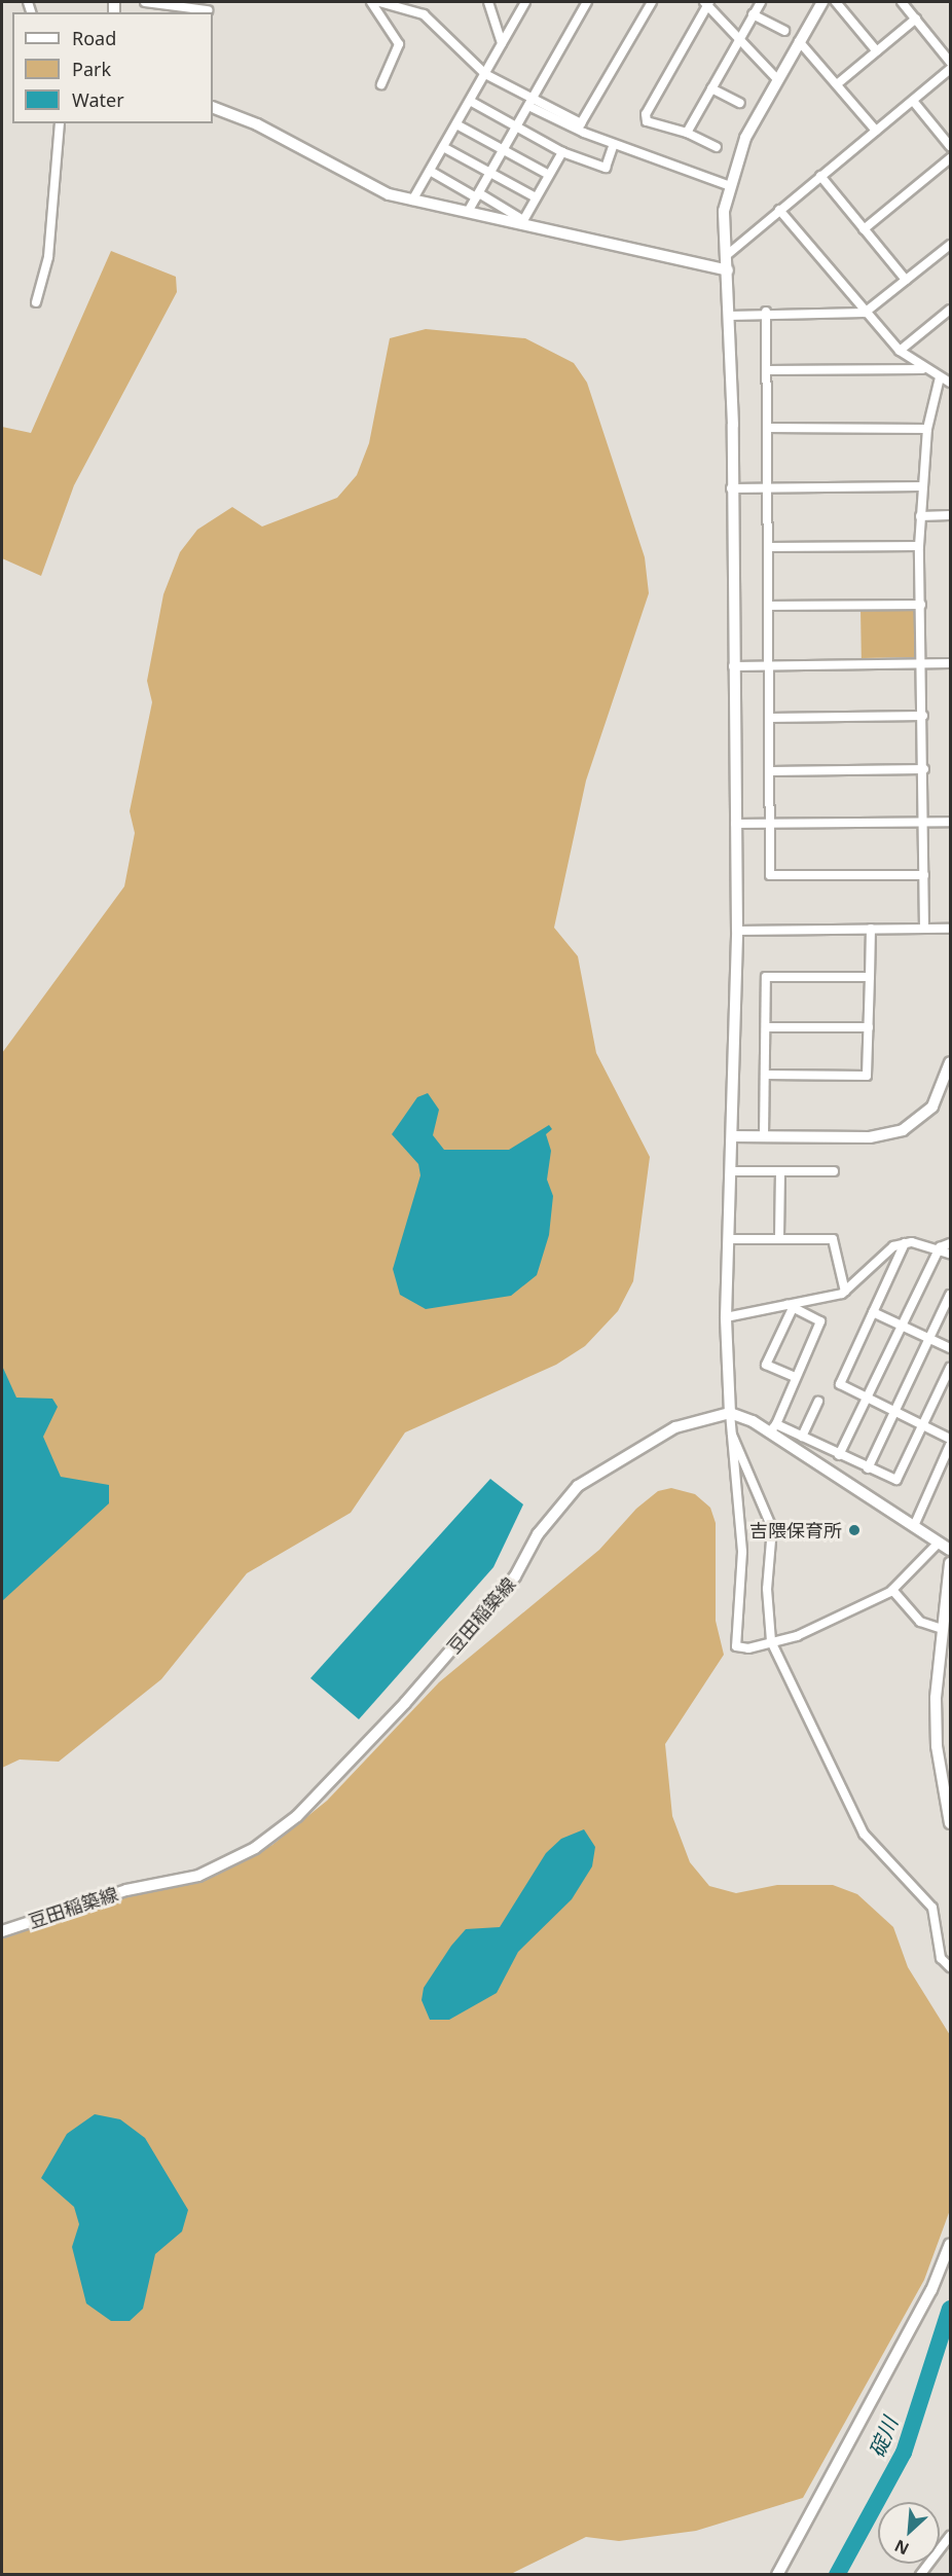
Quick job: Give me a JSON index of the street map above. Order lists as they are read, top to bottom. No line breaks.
{"streets":{"street":["豆田稲築線"]},"water":["碇川"],"places":["吉隈保育所"],"legend":["Road","Park","Water"],"north":"bottom left"}
